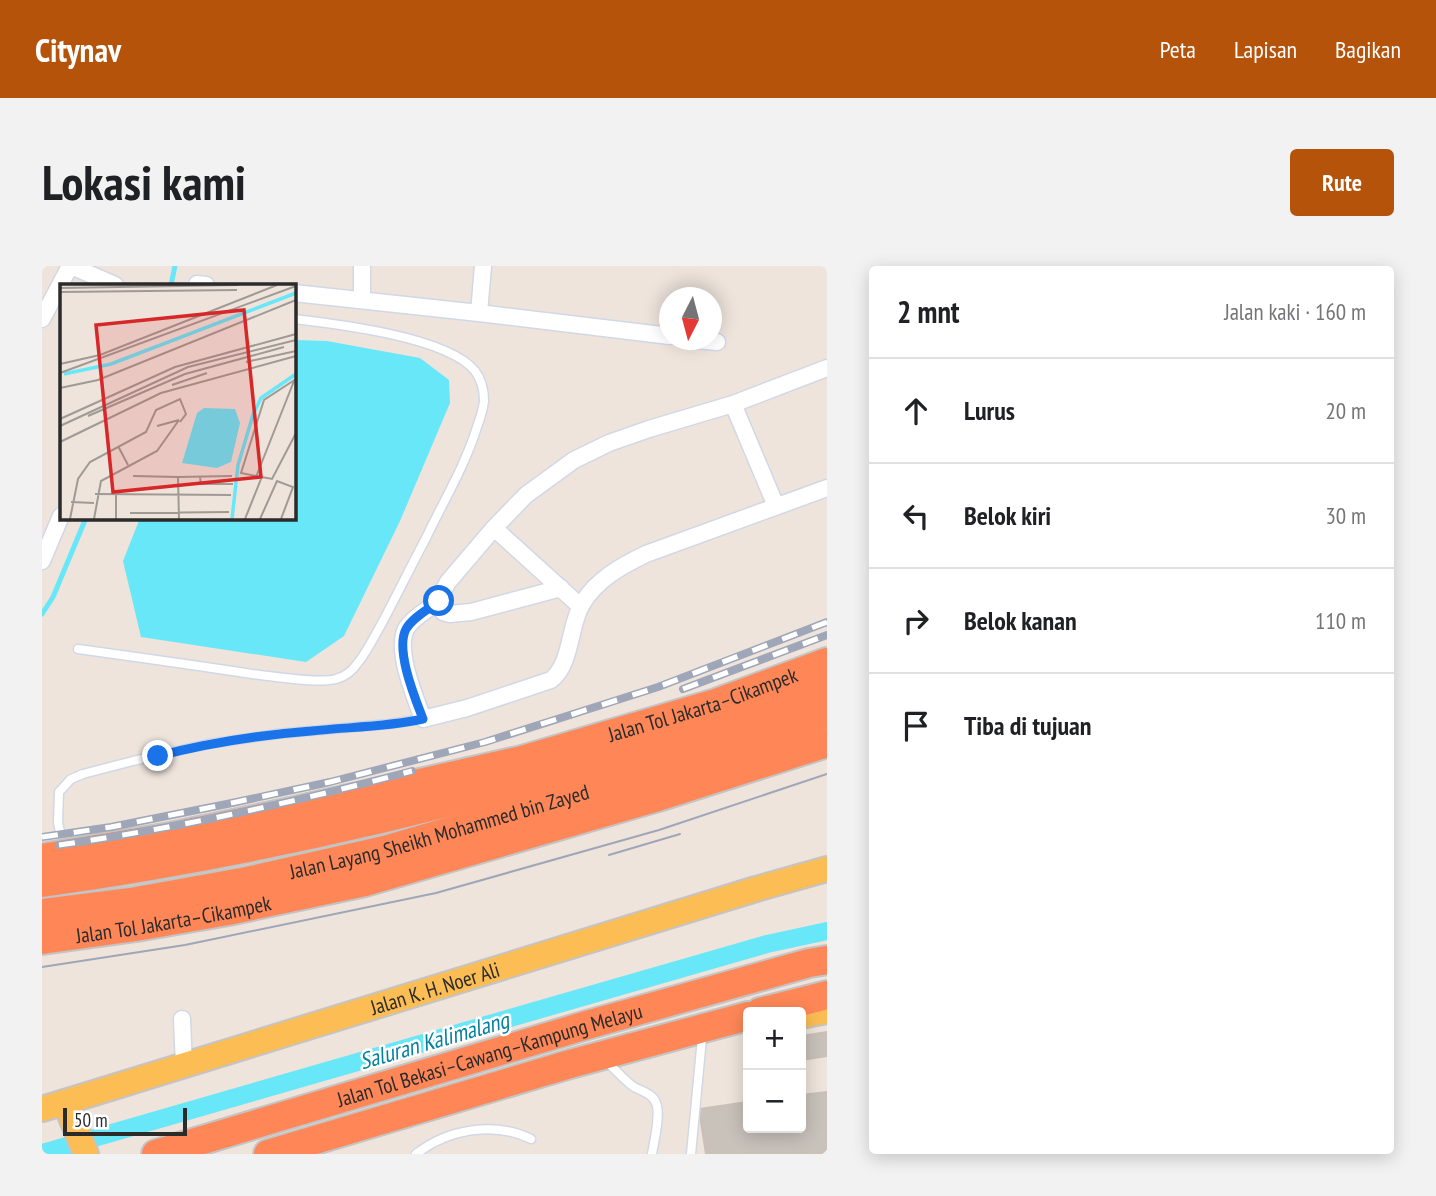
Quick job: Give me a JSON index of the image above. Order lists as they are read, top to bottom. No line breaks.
{"streets":{"highway":["Jalan Tol Jakarta–Cikampek","Jalan Layang Sheikh Mohammed bin Zayed","Jalan Tol Bekasi–Cawang–Kampung Melayu"],"main road":["Jalan K. H. Noer Ali"]},"water":["Saluran Kalimalang"],"scale_bar":"50 m","north":"bottom","page":{"header":"Citynav","nav":["Peta","Lapisan","Bagikan"],"buttons":"Rute","title":"Lokasi kami","heading":["2 mnt","Jalan kaki · 160 m"],"list":[["Lurus","20 m"],["Belok kiri","30 m"],["Belok kanan","110 m"],"Tiba di tujuan"],"map_buttons":["+","−"],"scale":"50 m"}}
